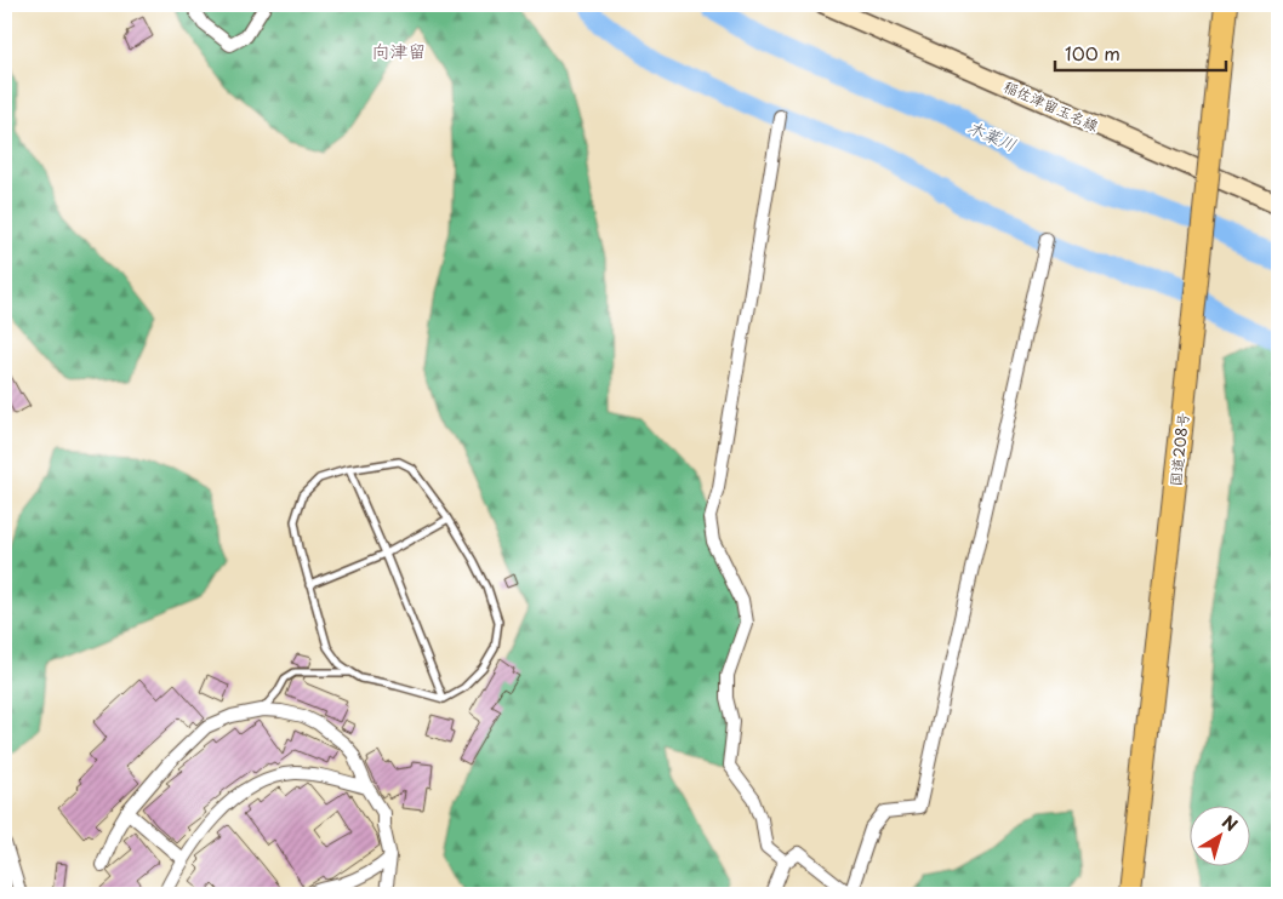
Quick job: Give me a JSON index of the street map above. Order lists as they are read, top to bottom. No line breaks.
{"streets":{"highway":["国道208号"],"main road":["稲佐津留玉名線"]},"districts":["向津留"],"water":["木葉川"],"scale_bar":"100 m","north":"top right"}
